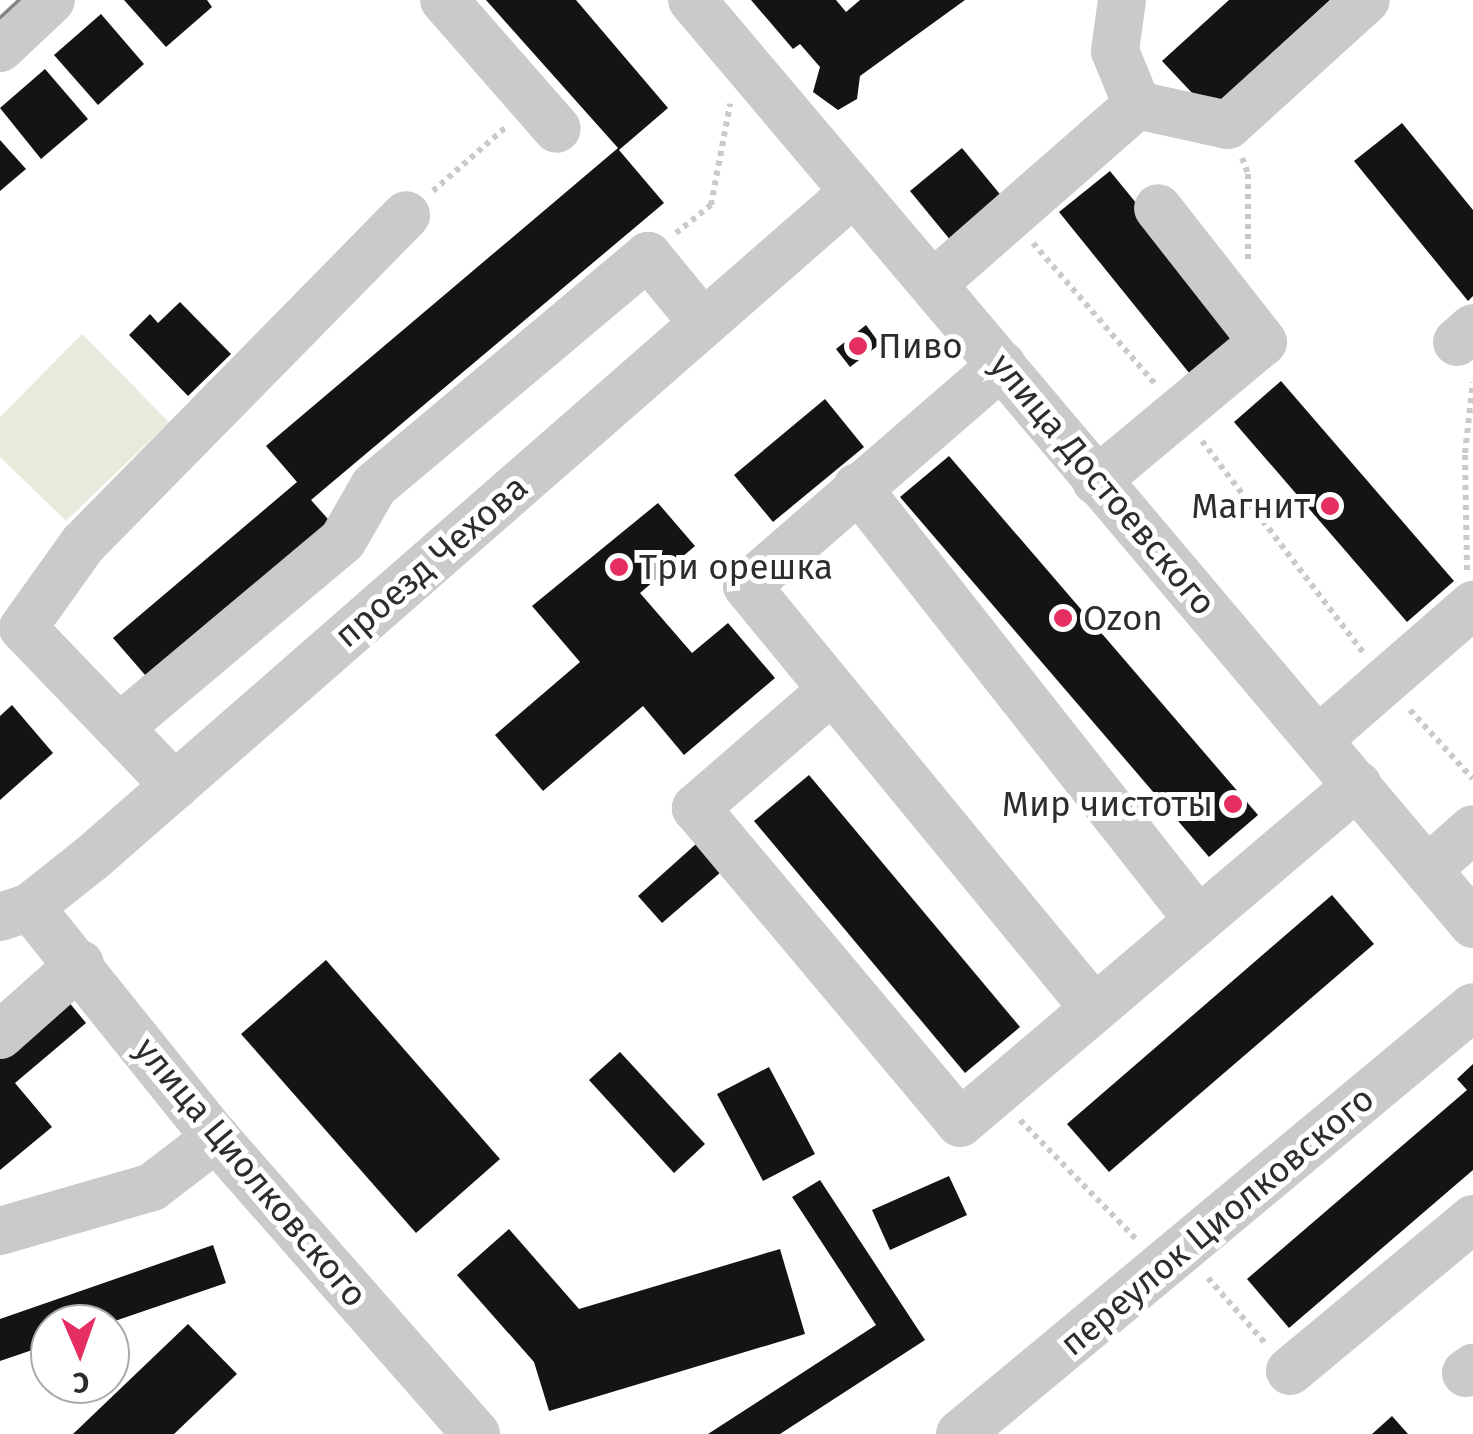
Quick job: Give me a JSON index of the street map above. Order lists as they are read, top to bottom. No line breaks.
{"streets":{"street":["улица Достоевского","проезд Чехова","улица Циолковского","переулок Циолковского"]},"crossings":[["улица Достоевского","проезд Чехова"],["проезд Чехова","улица Циолковского"]],"places":["Пиво","Магнит","Три орешка","Ozon","Мир чистоты"],"north":"bottom"}
